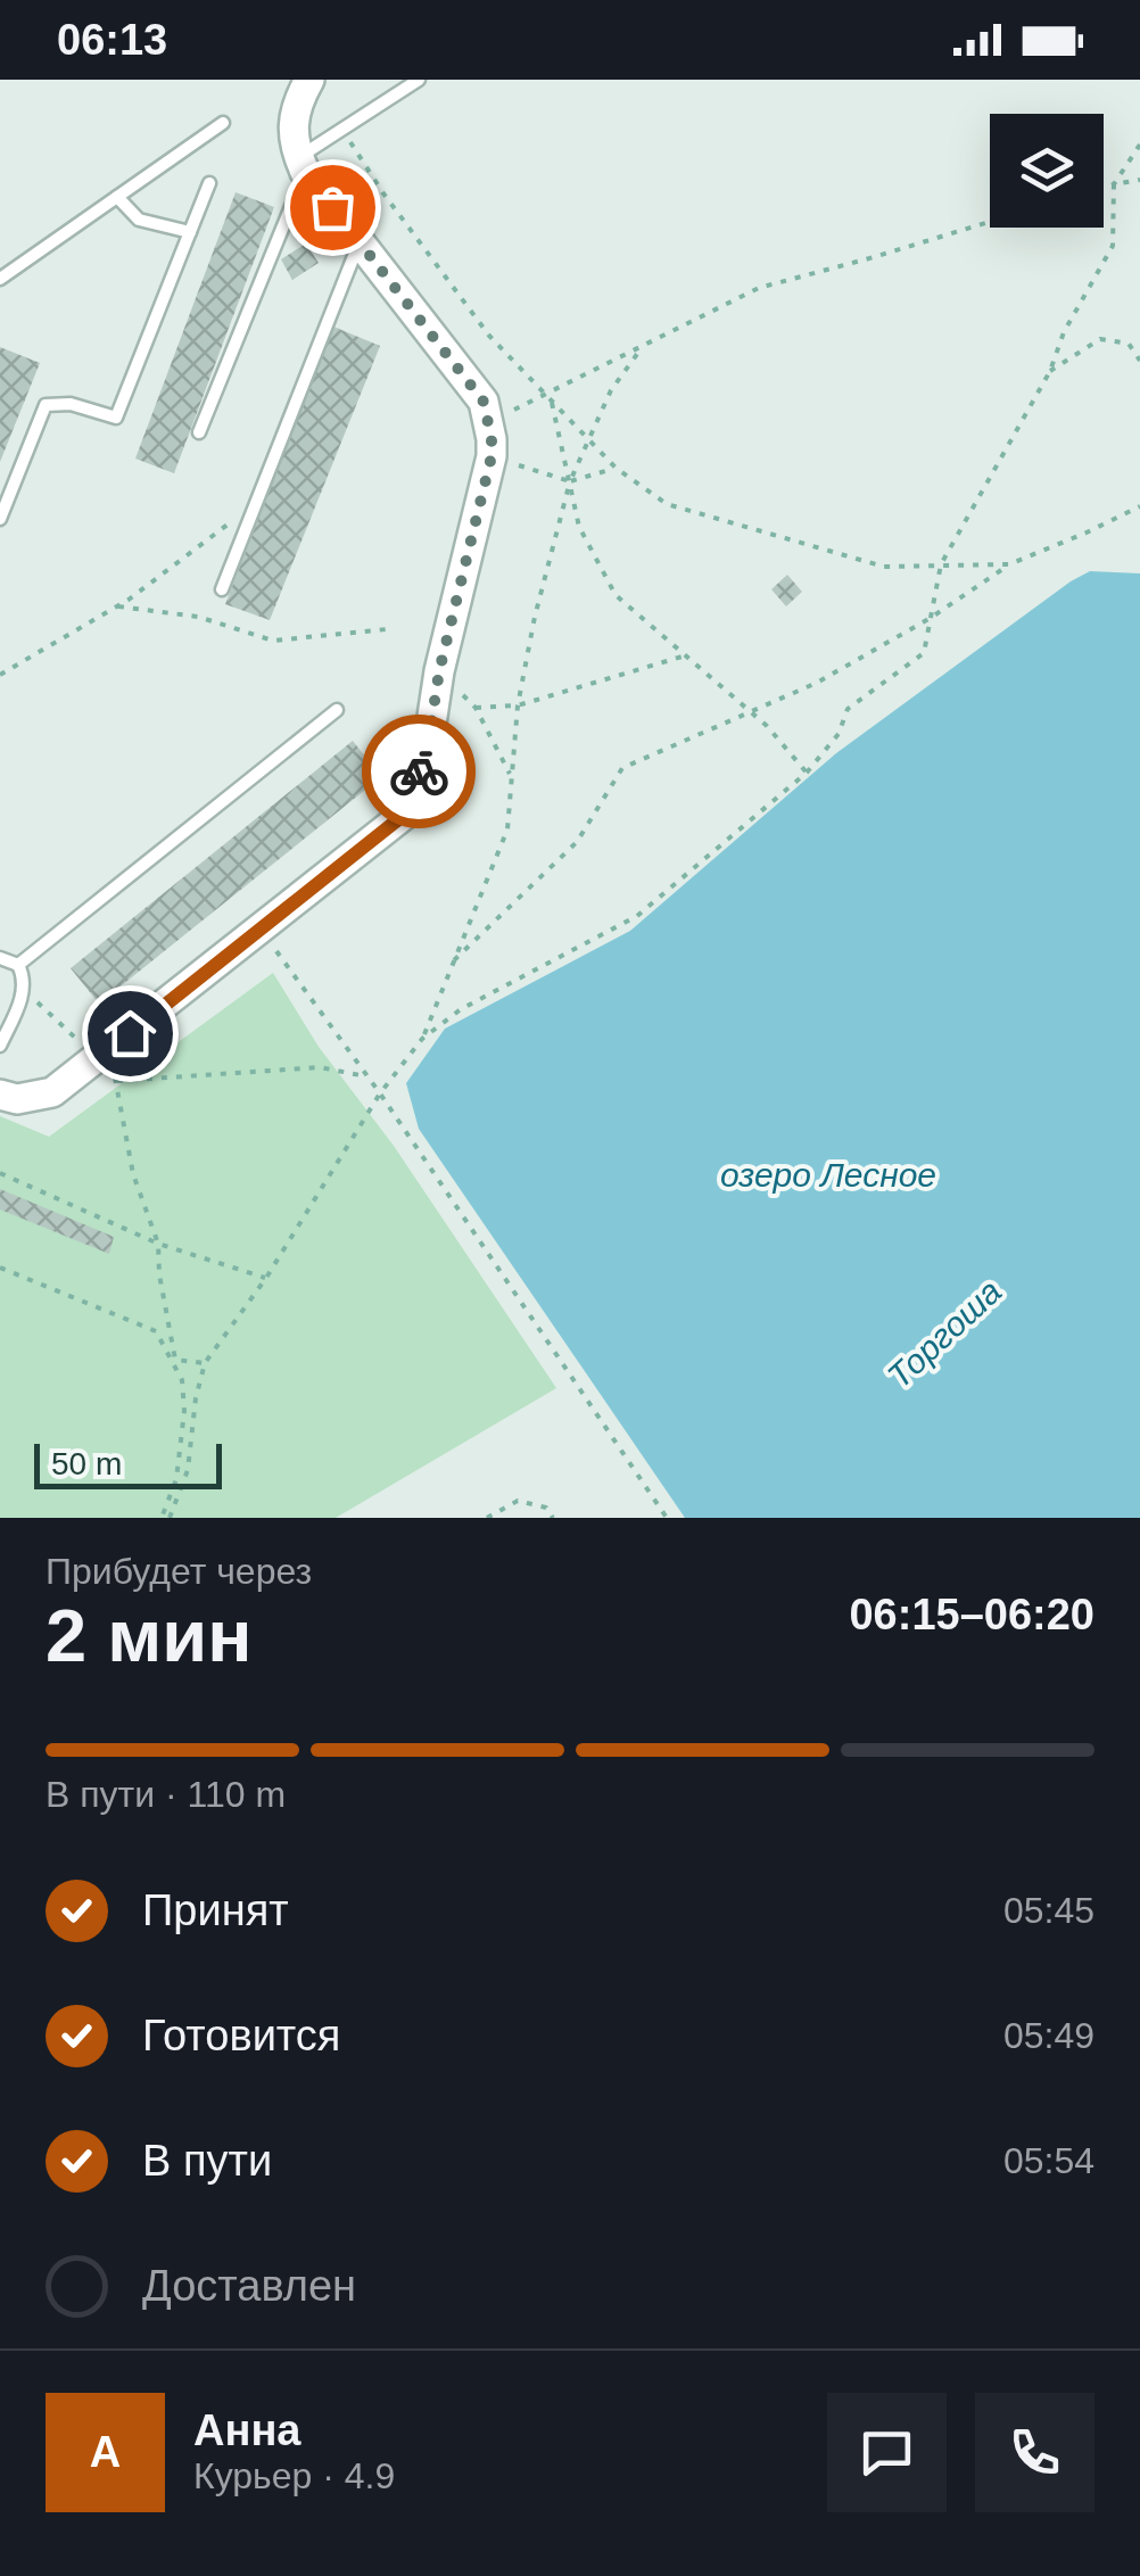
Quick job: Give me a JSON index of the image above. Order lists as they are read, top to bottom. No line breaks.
{"water":["озеро Лесное","Торгоша"],"scale_bar":"50 m","page":{"status":"06:13","scale":"50 m","heading":["2 мин","Прибудет через","06:15–06:20"],"panel":["Анна","Курьер · 4.9"],"bar":"В пути · 110 m","list":[["Принят","05:45"],["Готовится","05:49"],["В пути","05:54"],"Доставлен"],"round":"А"}}
